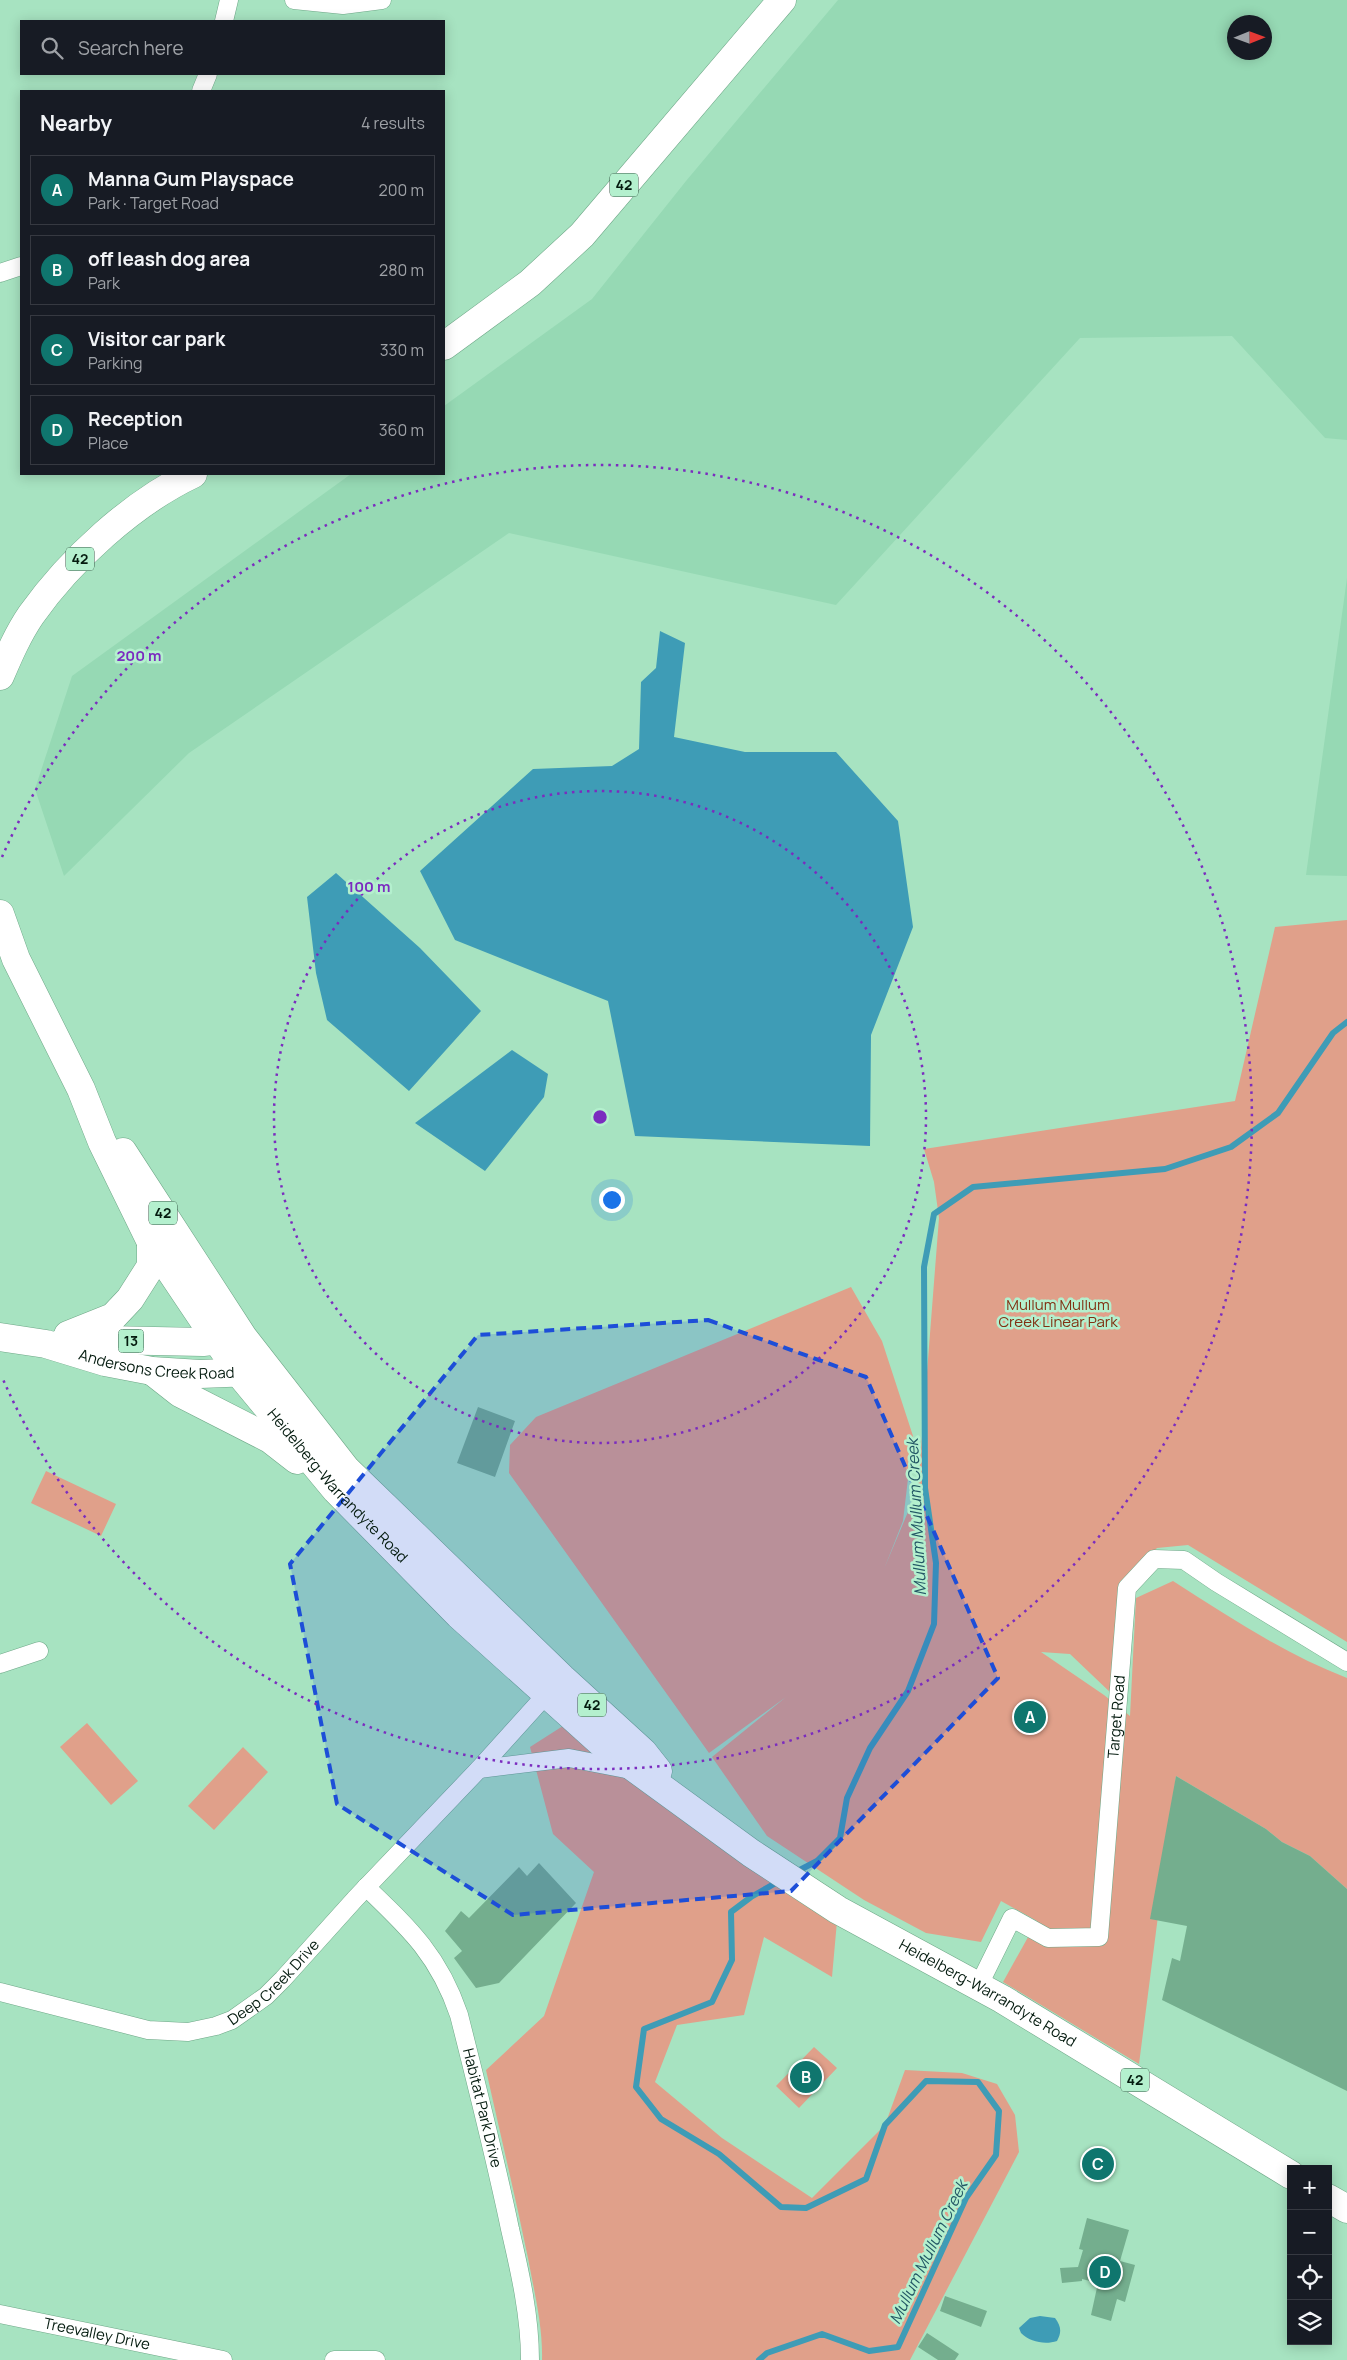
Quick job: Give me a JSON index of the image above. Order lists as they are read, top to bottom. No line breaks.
{"streets":{"main road":["42","13","Andersons Creek Road","Heidelberg-Warrandyte Road"],"street":["Target Road","Deep Creek Drive","Habitat Park Drive","Treevalley Drive"]},"crossings":[["Andersons Creek Road","Heidelberg-Warrandyte Road"],["Heidelberg-Warrandyte Road","Target Road"],["Heidelberg-Warrandyte Road","Deep Creek Drive"],["Deep Creek Drive","Habitat Park Drive"]],"water":["Mullum Mullum Creek"],"parks":["Mullum Mullum Creek Linear Park"],"north":"right","page":{"search":"Search here","heading":["Nearby","4 results"],"list":[{"mark":"A","name":"Manna Gum Playspace","note":"Park · Target Road","value":"200 m"},{"mark":"B","name":"off leash dog area","note":"Park","value":"280 m"},{"mark":"C","name":"Visitor car park","note":"Parking","value":"330 m"},{"mark":"D","name":"Reception","note":"Place","value":"360 m"}],"pins":["A","B","C","D"],"map_buttons":["+","−"]},"rings":["200 m","100 m"]}
